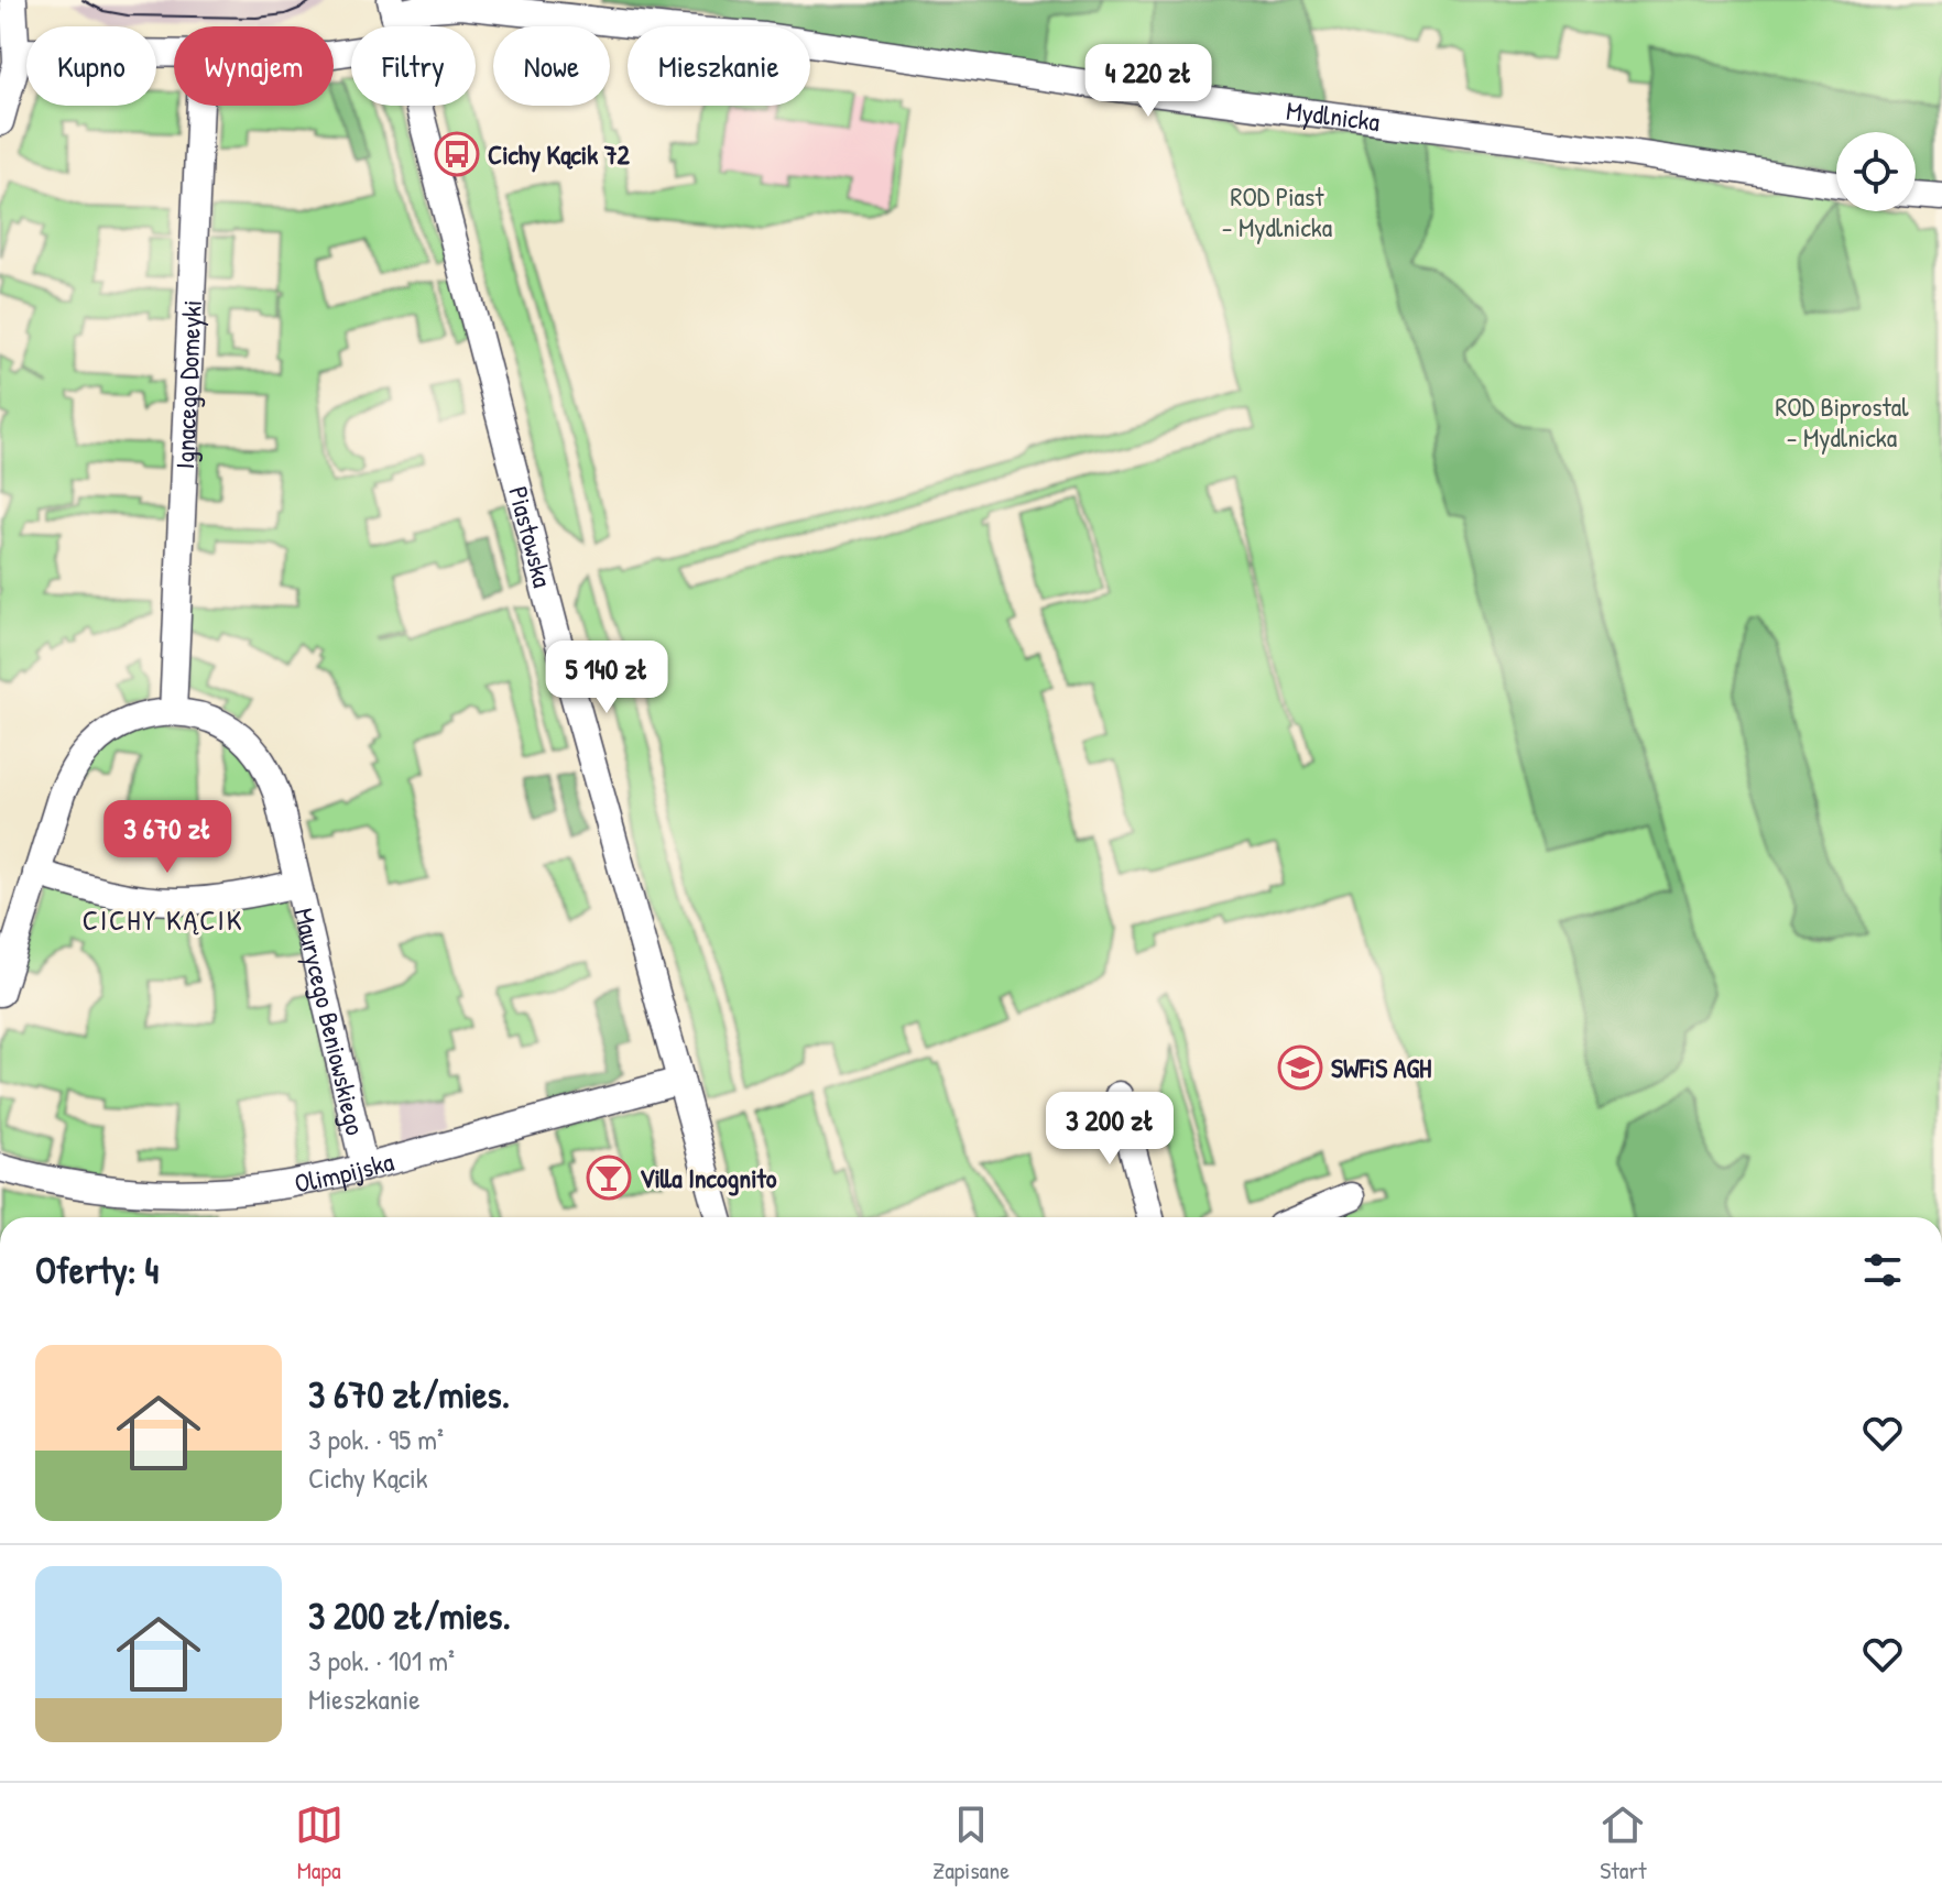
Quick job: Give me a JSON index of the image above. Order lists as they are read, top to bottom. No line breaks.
{"streets":{"street":["Mydlnicka","Ignacego Domeyki","Piastowska","Maurycego Beniowskiego","Olimpijska"]},"crossings":[["Ignacego Domeyki","Maurycego Beniowskiego"],["Piastowska","Olimpijska"],["Maurycego Beniowskiego","Olimpijska"]],"districts":["CICHY KĄCIK"],"parks":["ROD Piast - Mydlnicka","ROD Biprostal - Mydlnicka"],"places":{"bus stop":["Cichy Kącik 72"],"school or university":["SWFiS AGH"],"bar":["Villa Incognito"]},"page":{"chip":["Kupno","Wynajem","Filtry","Nowe","Mieszkanie"],"price":["4 220 zł","5 140 zł","3 670 zł","3 200 zł"],"heading":"Oferty: 4","list":[{"name":"3 670 zł/mies.","note":"3 pok. · 95 m² · Cichy Kącik"},{"name":"3 200 zł/mies.","note":"3 pok. · 101 m² · Mieszkanie"}],"tabs":["Mapa","Zapisane","Start"]}}
